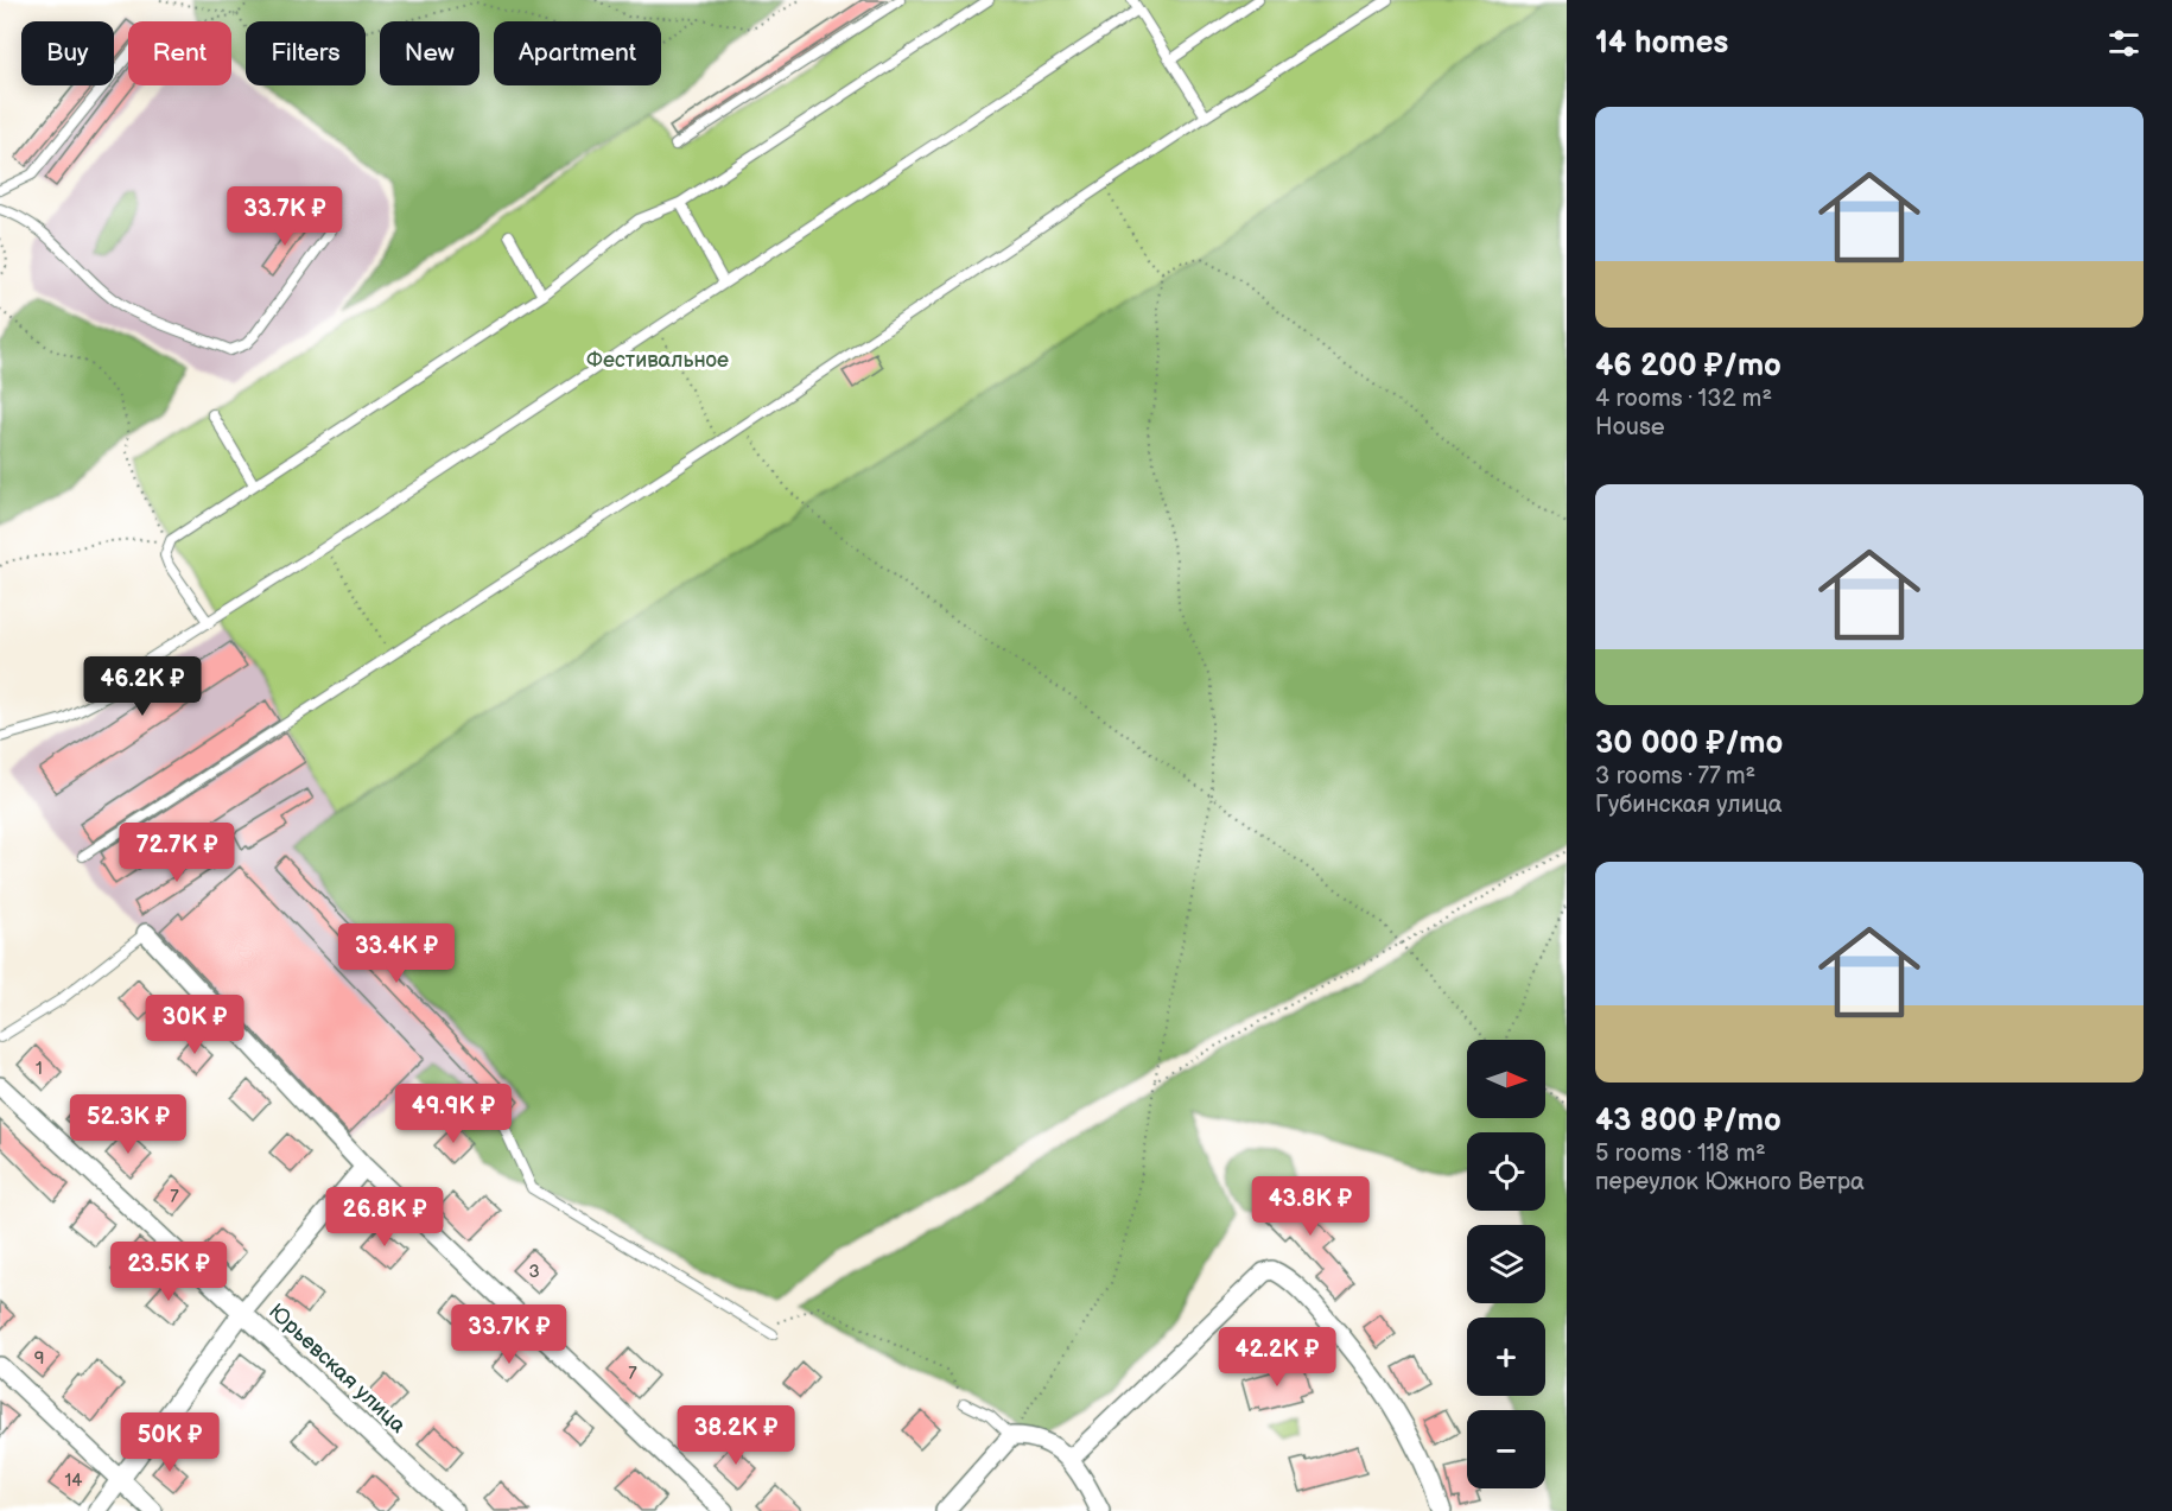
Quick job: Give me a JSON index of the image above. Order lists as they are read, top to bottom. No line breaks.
{"streets":{"street":["Юрьевская улица"]},"parks":["Фестивальное"],"house_numbers":["1","7","3","9","7","14"],"north":"right","page":{"heading":"14 homes","chip":["Buy","Rent","Filters","New","Apartment"],"list":[{"name":"46 200 ₽/mo","note":"4 rooms · 132 m² · House"},{"name":"30 000 ₽/mo","note":"3 rooms · 77 m² · Губинская улица"},{"name":"43 800 ₽/mo","note":"5 rooms · 118 m² · переулок Южного Ветра"}],"price":["33.7K ₽","46.2K ₽","72.7K ₽","33.4K ₽","30K ₽","49.9K ₽","52.3K ₽","43.8K ₽","26.8K ₽","23.5K ₽","33.7K ₽","42.2K ₽","38.2K ₽","50K ₽"],"map_buttons":["+","−"]}}
